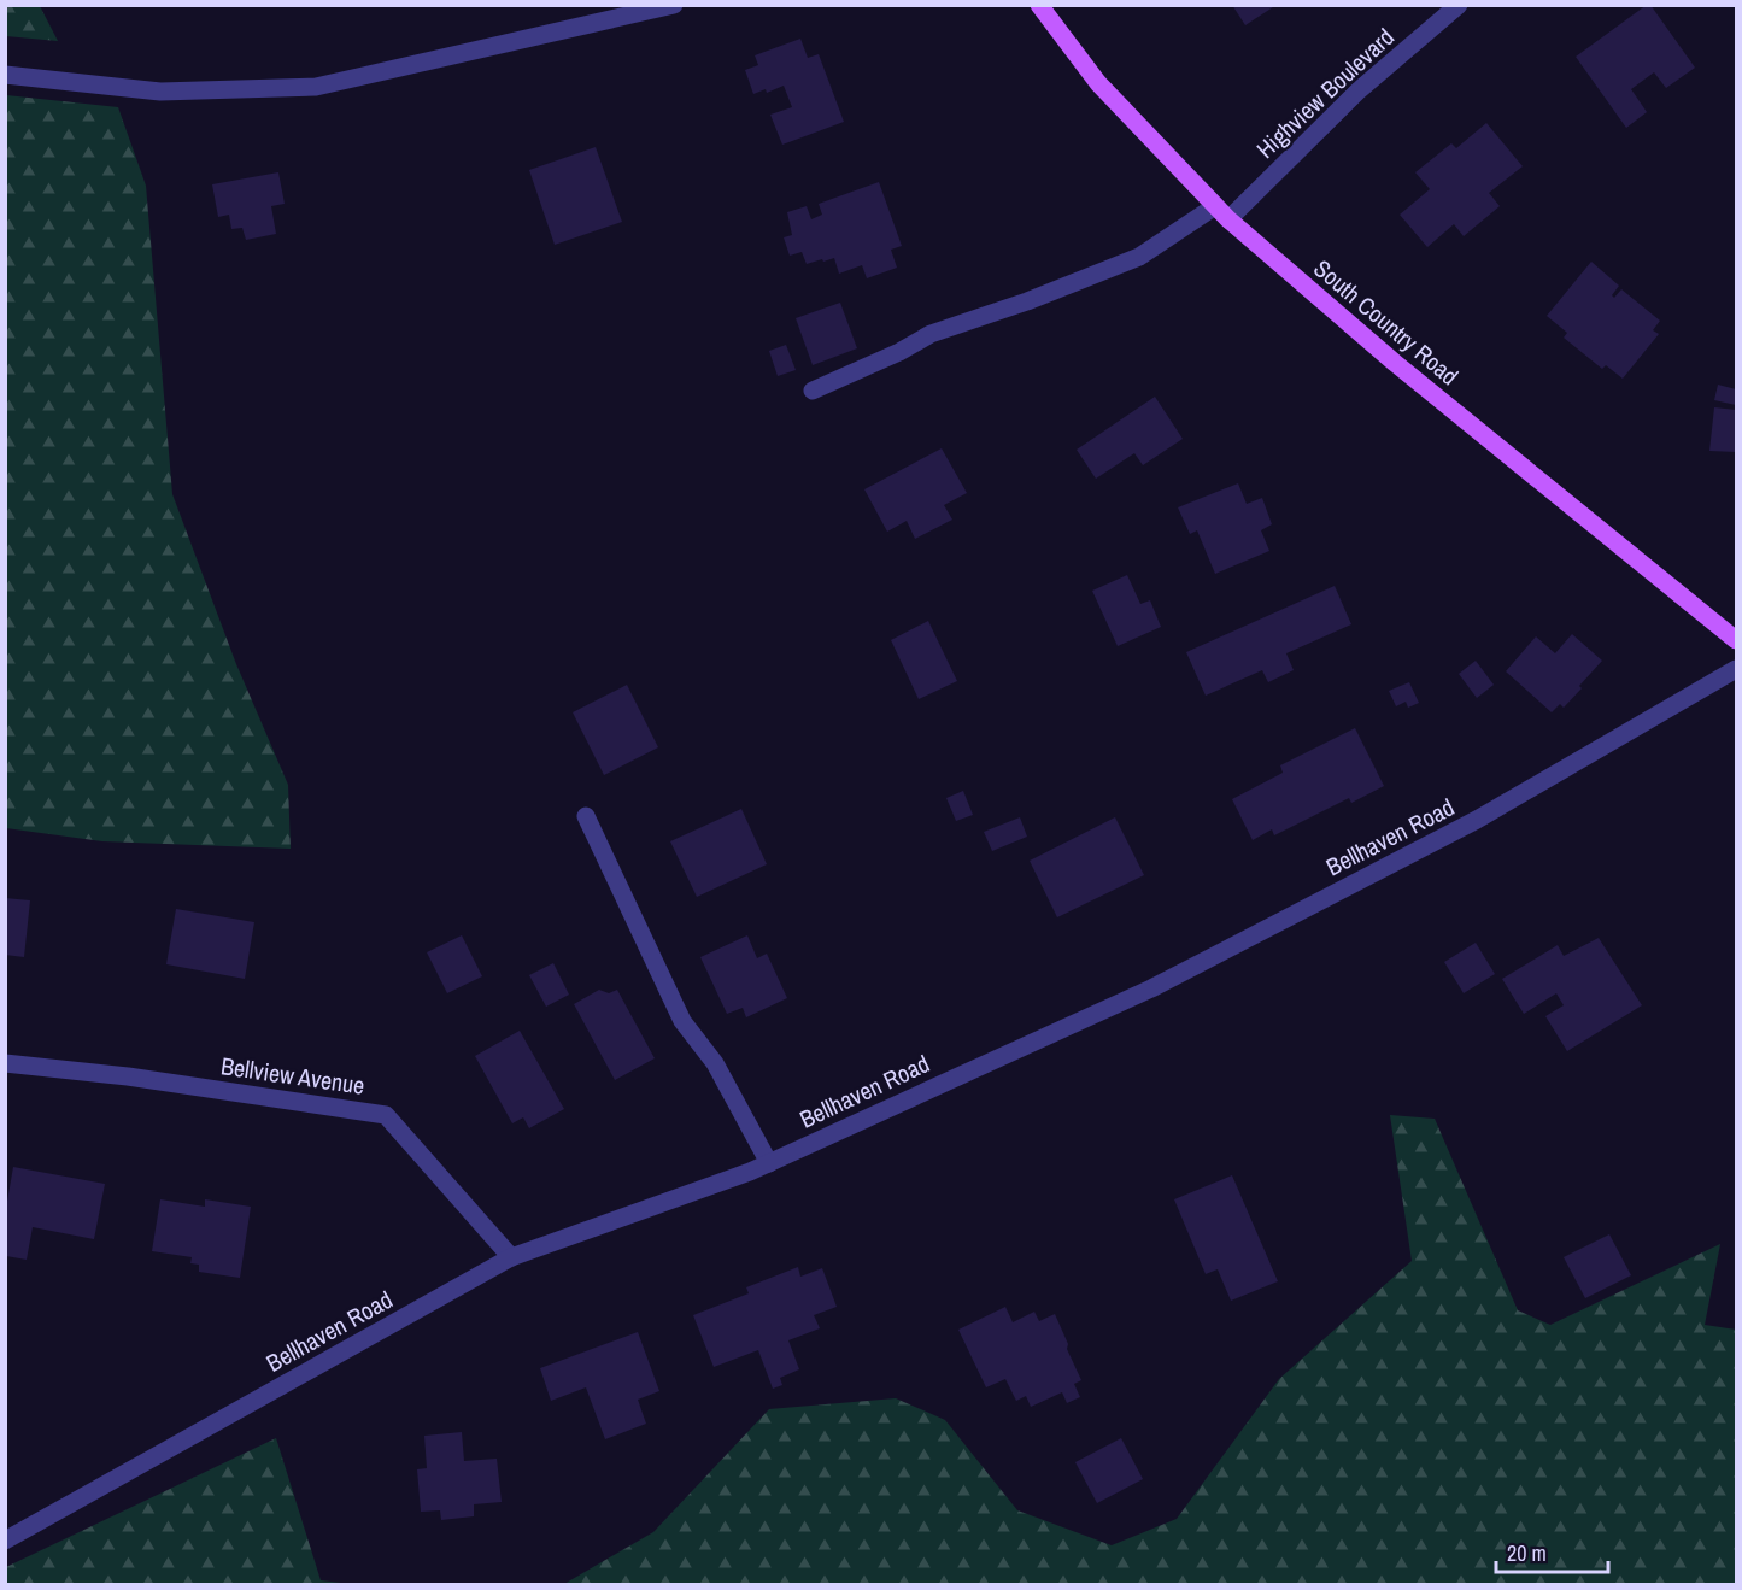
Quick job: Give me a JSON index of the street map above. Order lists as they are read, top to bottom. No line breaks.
{"streets":{"main road":["South Country Road"],"street":["Highview Boulevard","Bellhaven Road","Bellview Avenue"]},"crossings":[["Highview Boulevard","South Country Road"],["Bellhaven Road","Bellview Avenue"]],"scale_bar":"20 m"}
